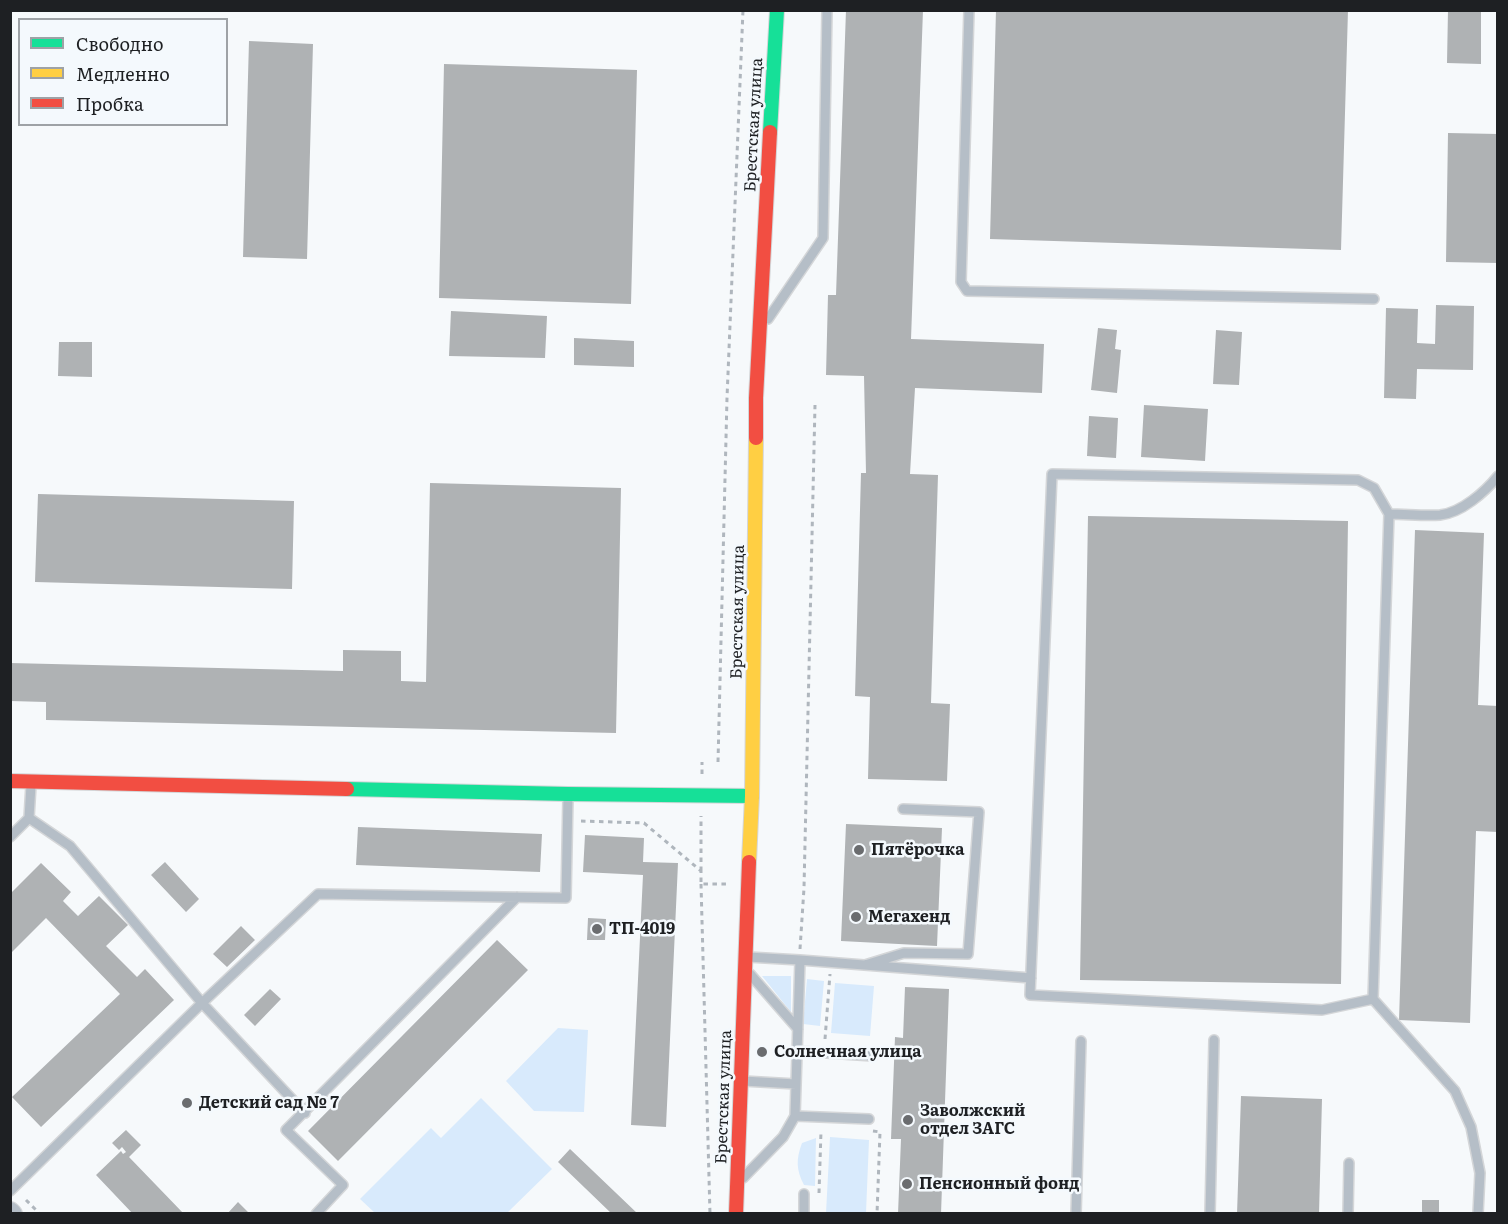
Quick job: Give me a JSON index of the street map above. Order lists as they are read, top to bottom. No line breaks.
{"streets":{"street":["Брестская улица"]},"places":["Пятёрочка","Мегахенд","ТП-4019","Солнечная улица","Детский сад № 7","Заволжский отдел ЗАГС","Пенсионный фонд"],"legend":["Свободно","Медленно","Пробка"]}
